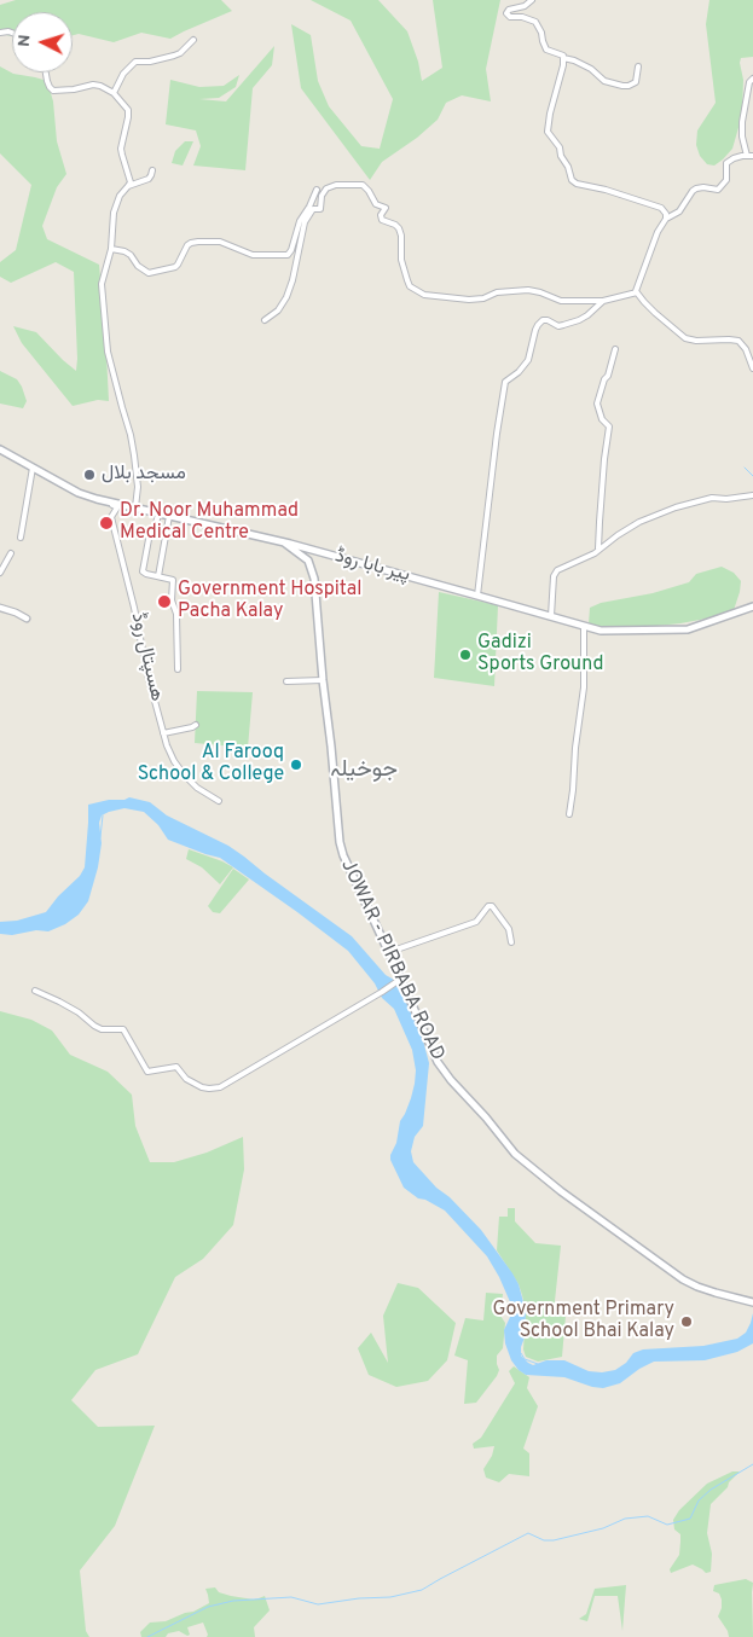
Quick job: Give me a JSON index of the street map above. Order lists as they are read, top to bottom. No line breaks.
{"streets":{"main road":["پیر بابا روڈ","JOWAR - PIRBABA ROAD"],"street":["ھسپتال روڈ"]},"crossings":[["پیر بابا روڈ","ھسپتال روڈ"]],"districts":["جوخیلہ"],"places":["مسجد بلال","Dr. Noor Muhammad Medical Centre","Government Hospital Pacha Kalay","Gadizi Sports Ground","Al Farooq School & College","Government Primary School Bhai Kalay"],"north":"left"}
